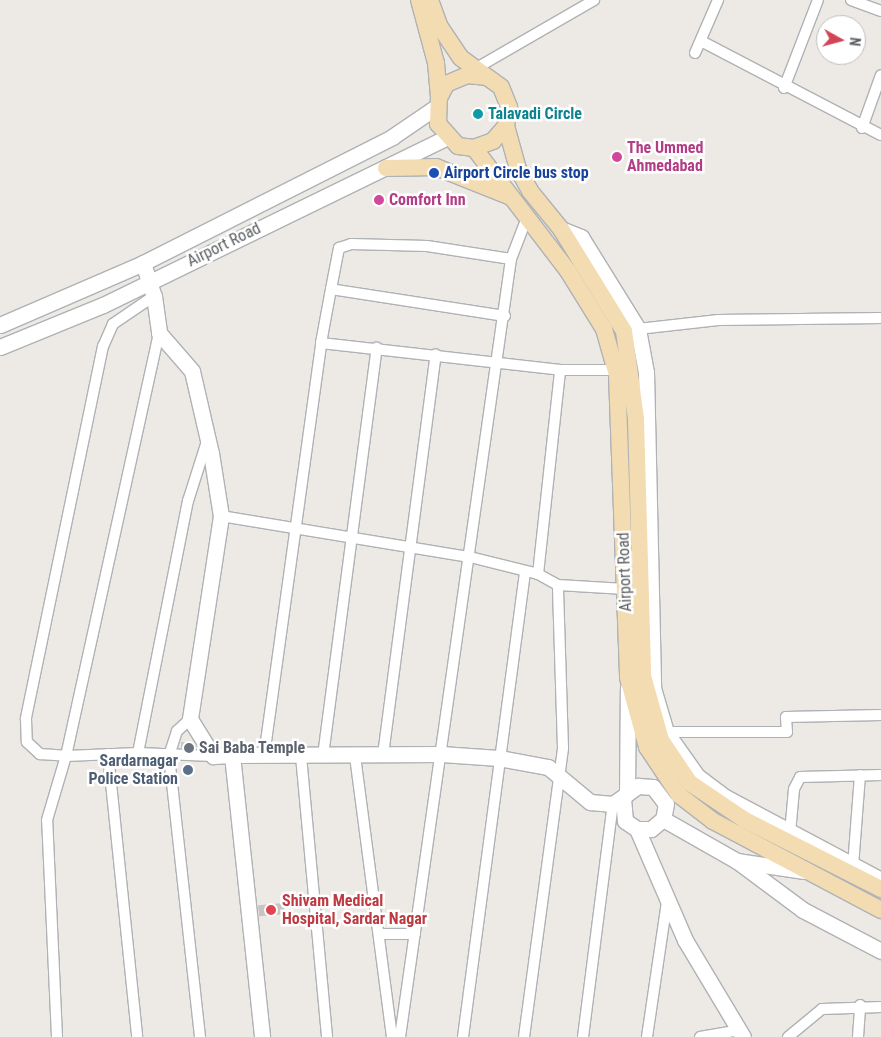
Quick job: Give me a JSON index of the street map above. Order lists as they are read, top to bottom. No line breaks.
{"streets":{"main road":["Airport Road"]},"places":["Talavadi Circle","The Ummed Ahmedabad","Airport Circle bus stop","Comfort Inn","Sai Baba Temple","Sardarnagar Police Station","Shivam Medical Hospital, Sardar Nagar"],"north":"right"}
